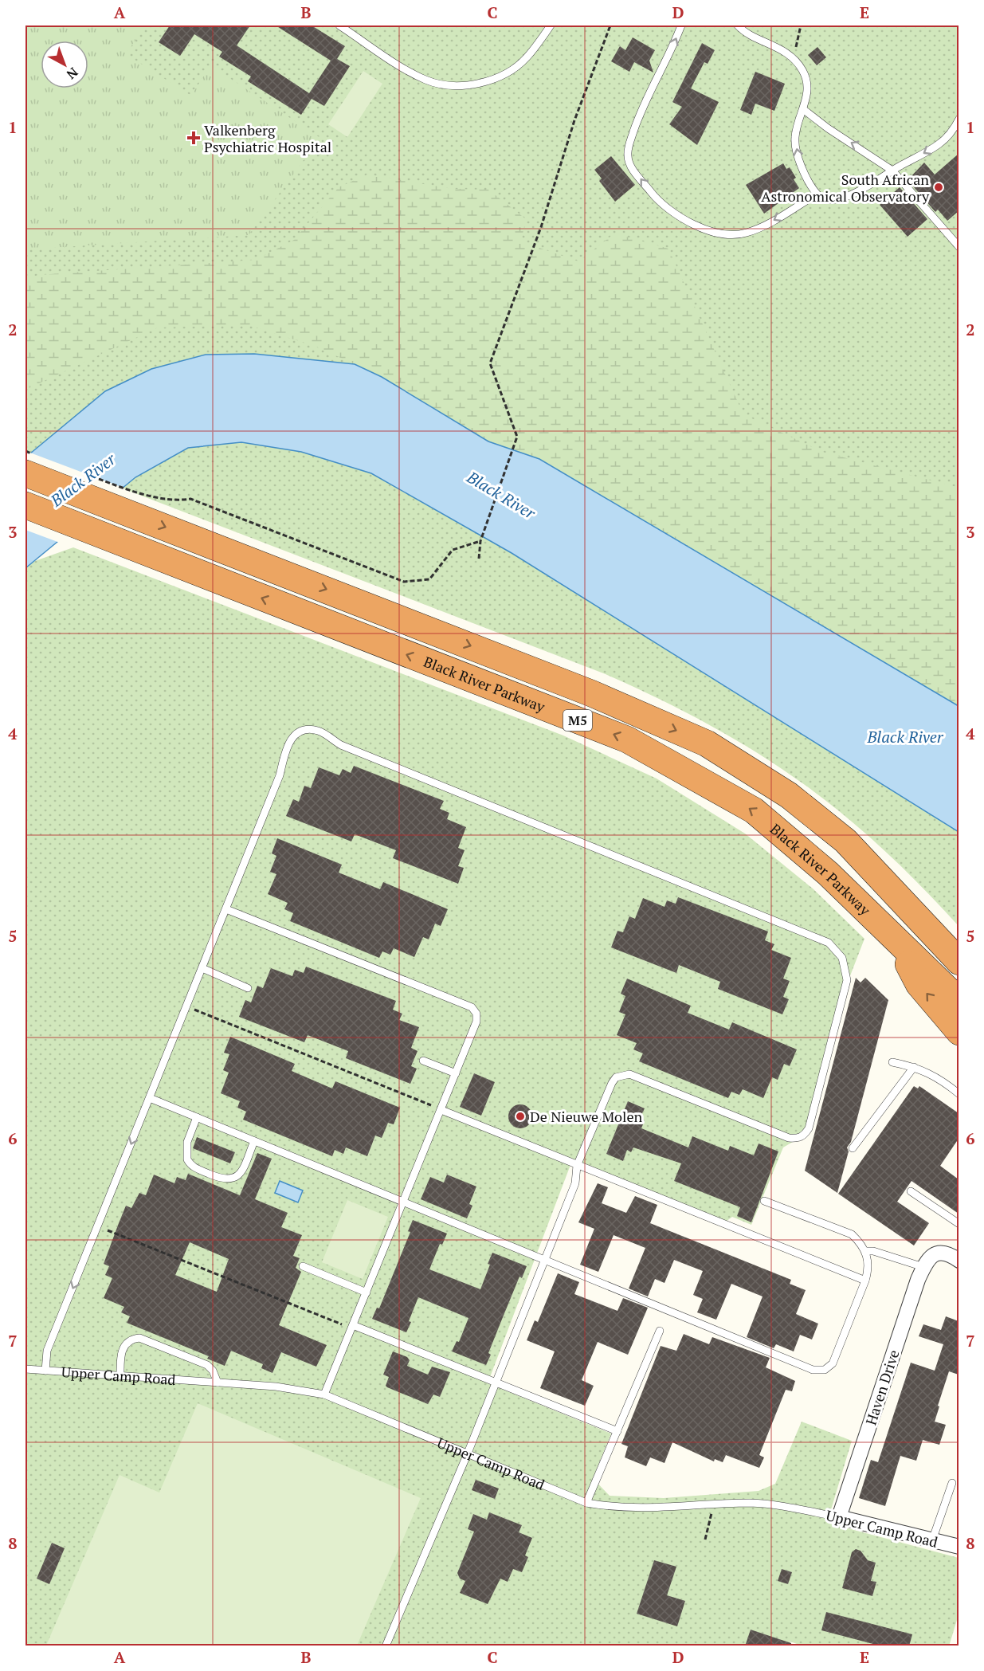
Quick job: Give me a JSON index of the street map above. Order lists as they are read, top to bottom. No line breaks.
{"streets":{"highway":["Black River Parkway","M5"],"street":["Upper Camp Road","Haven Drive"]},"crossings":[["Upper Camp Road","Haven Drive"]],"water":["Black River"],"places":{"health":["Valkenberg Psychiatric Hospital"],"other":["South African Astronomical Observatory","De Nieuwe Molen"]},"north":"bottom right","grid":{"columns":["A","B","C","D","E"],"rows":["1","2","3","4","5","6","7","8"]}}
